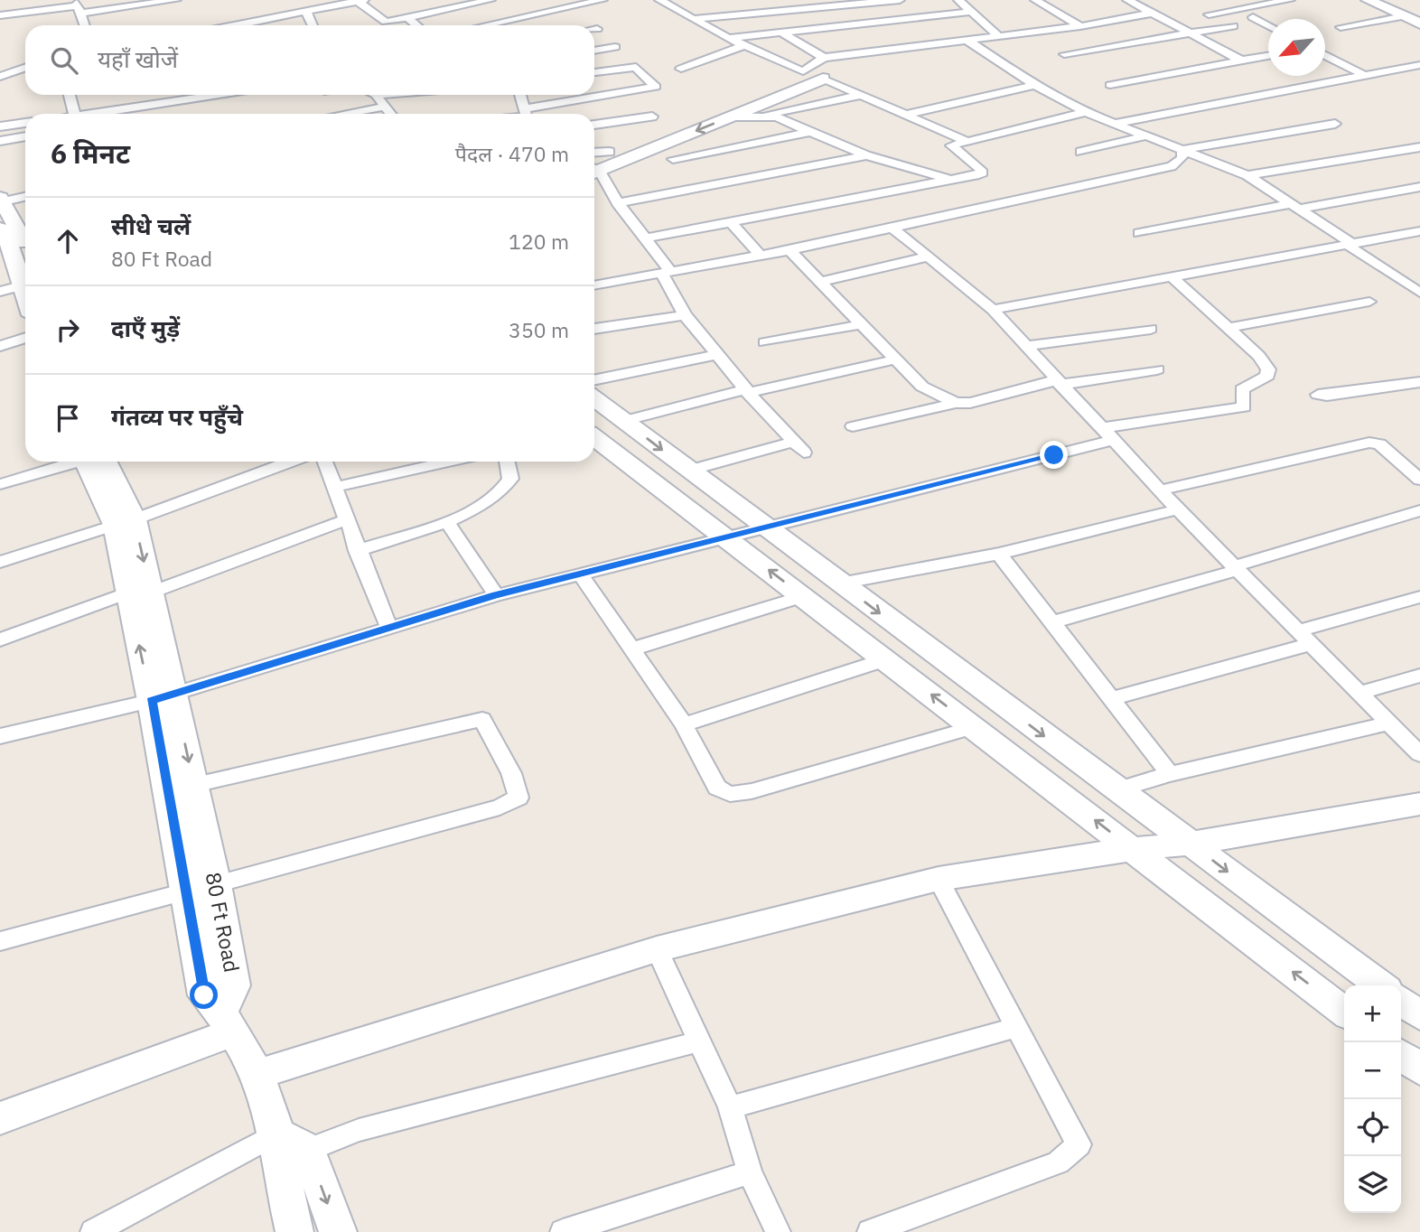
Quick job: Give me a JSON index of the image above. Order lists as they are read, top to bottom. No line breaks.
{"streets":{"street":["80 Ft Road"]},"north":"bottom left","page":{"search":"यहाँ खोजें","heading":["6 मिनट","पैदल · 470 m"],"list":[["सीधे चलें","80 Ft Road","120 m"],["दाएँ मुड़ें","350 m"],"गंतव्य पर पहुँचे"],"map_buttons":["+","−"]}}
